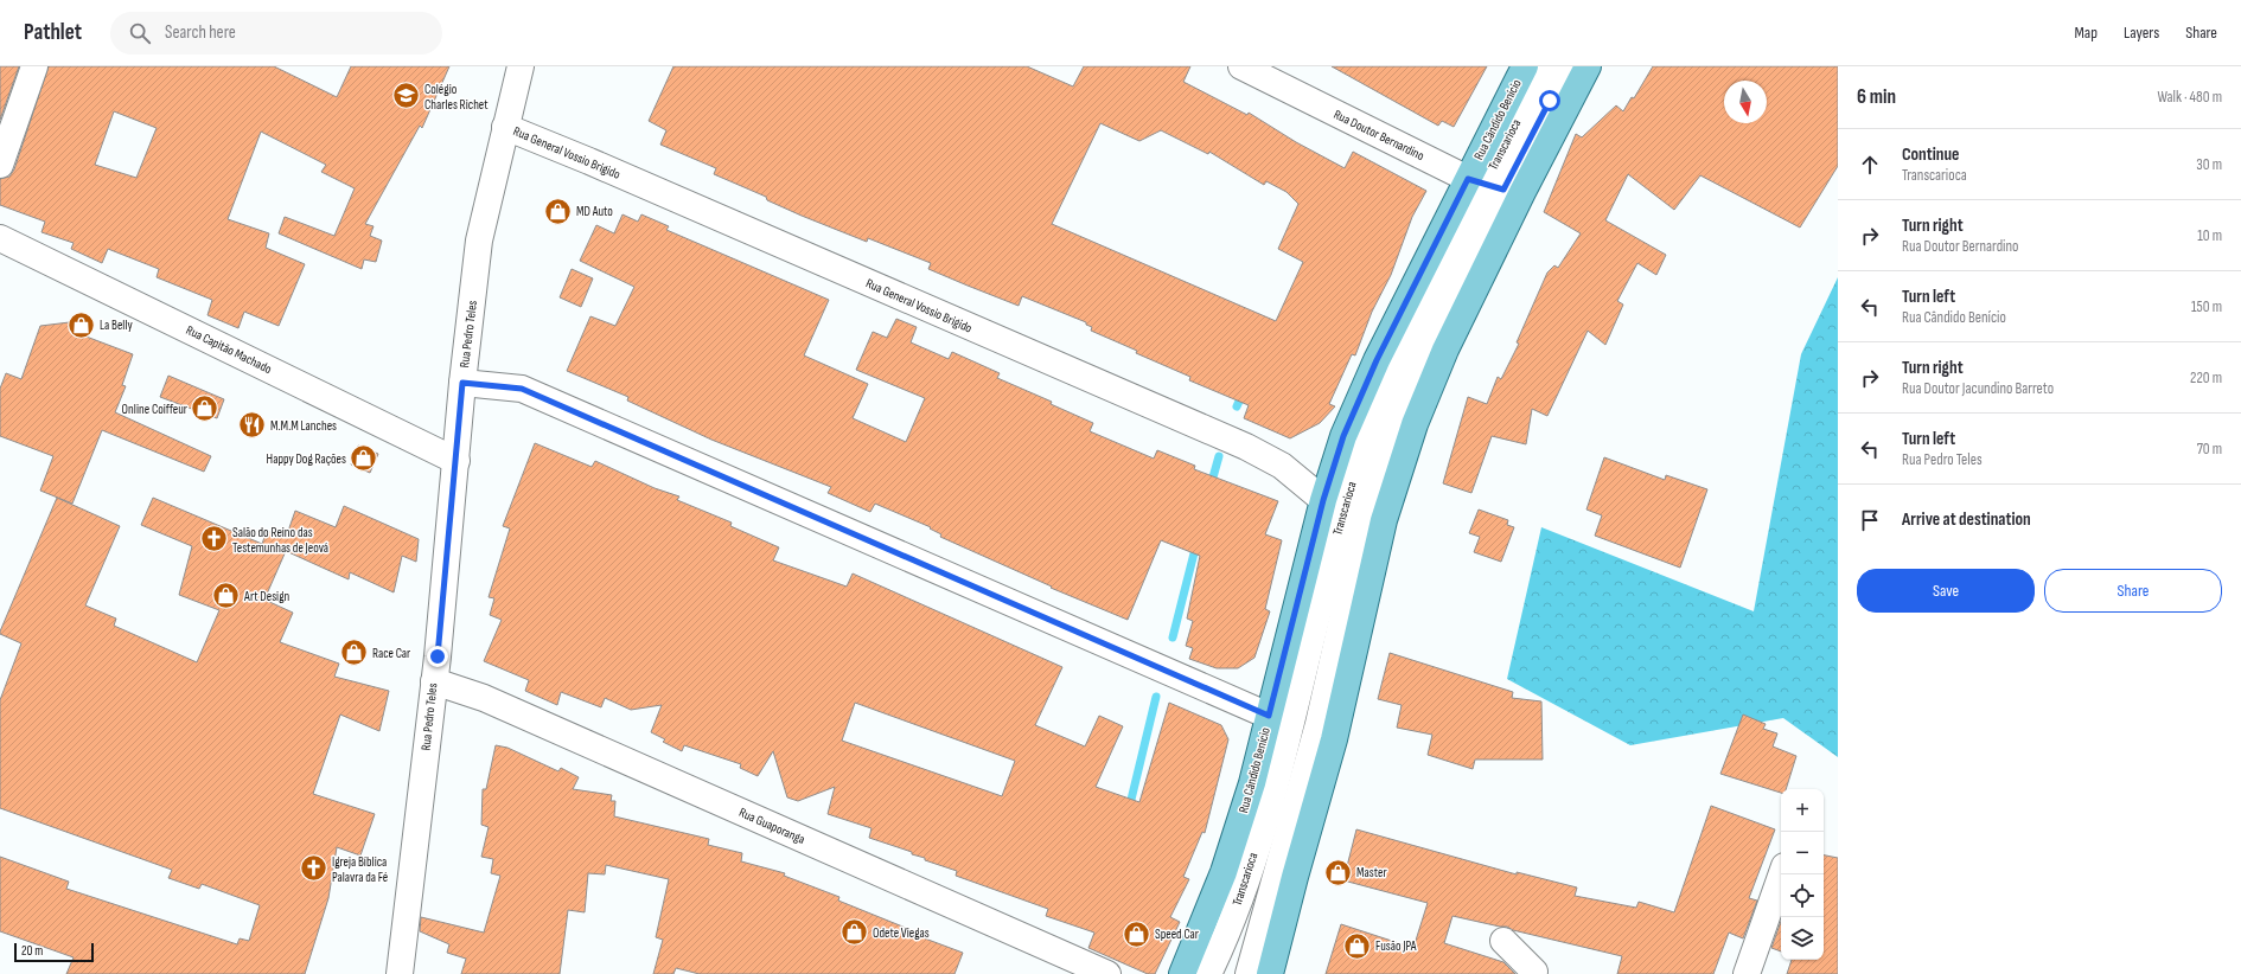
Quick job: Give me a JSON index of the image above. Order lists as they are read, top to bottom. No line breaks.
{"streets":{"main road":["Rua Cândido Benício"],"street":["Rua Doutor Bernardino","Transcarioca","Rua General Vossio Brigido","Rua Pedro Teles","Rua Capitão Machado","Rua Guaporanga"]},"crossings":[["Rua Cândido Benício","Rua Doutor Bernardino"],["Rua Cândido Benício","Transcarioca"],["Rua Cândido Benício","Rua General Vossio Brigido"],["Rua Doutor Bernardino","Transcarioca"],["Rua General Vossio Brigido","Rua Pedro Teles"],["Rua Pedro Teles","Rua Capitão Machado"],["Rua Pedro Teles","Rua Guaporanga"]],"places":{"school or university":["Colégio Charles Richet"],"shop":["MD Auto","La Belly","Online Coiffeur","Happy Dog Rações","Art Design","Race Car","Master","Odete Viegas","Speed Car","Fusão JPA"],"restaurant":["M.M.M Lanches"],"church":["Salão do Reino das Testemunhas de Jeová","Igreja Bíblica Palavra da Fé"]},"scale_bar":"20 m","north":"bottom","page":{"header":"Pathlet","search":"Search here","nav":["Map","Layers","Share"],"heading":["6 min","Walk · 480 m"],"list":[["Continue","Transcarioca","30 m"],["Turn right","Rua Doutor Bernardino","10 m"],["Turn left","Rua Cândido Benício","150 m"],["Turn right","Rua Doutor Jacundino Barreto","220 m"],["Turn left","Rua Pedro Teles","70 m"],"Arrive at destination"],"buttons":["Save","Share"],"map_buttons":["+","−"],"scale":"20 m"}}
